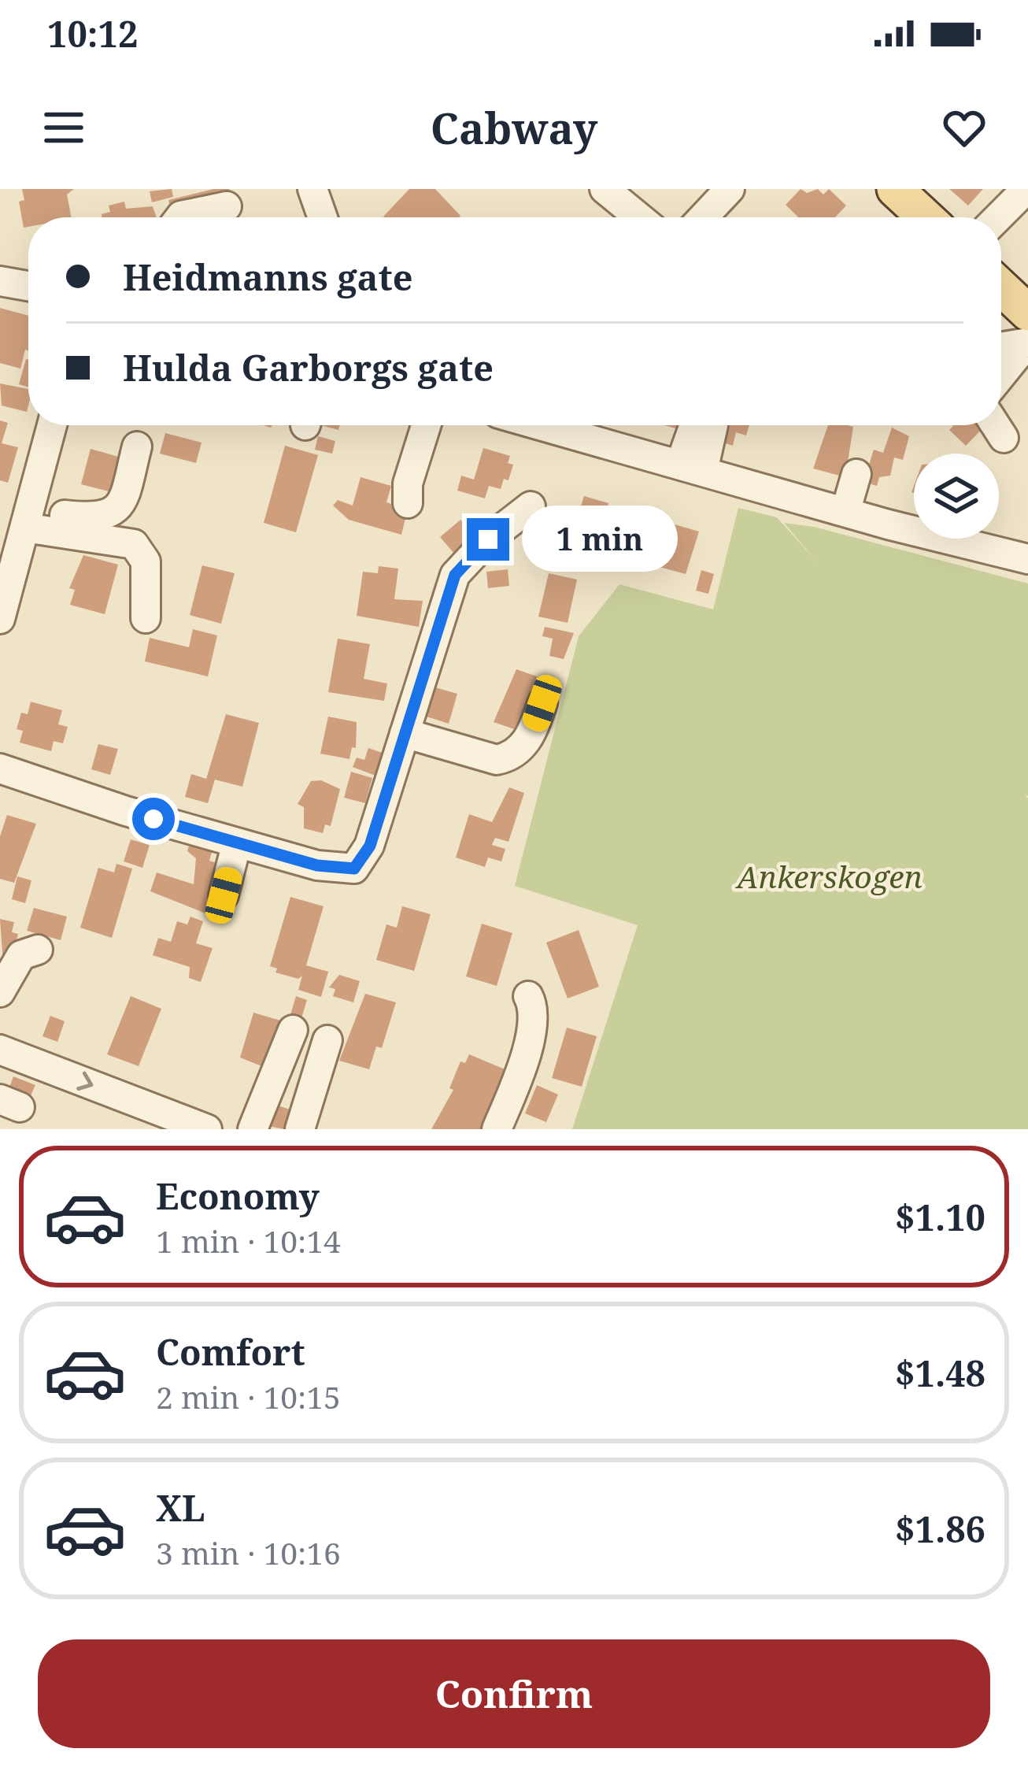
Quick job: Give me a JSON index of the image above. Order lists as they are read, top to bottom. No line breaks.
{"parks":["Ankerskogen"],"page":{"status":"10:12","header":"Cabway","banner":["Heidmanns gate","Hulda Garborgs gate"],"bubble":"1 min","list":[{"name":"Economy","note":"1 min · 10:14","value":"$1.10"},{"name":"Comfort","note":"2 min · 10:15","value":"$1.48"},{"name":"XL","note":"3 min · 10:16","value":"$1.86"}],"buttons":"Confirm"}}
